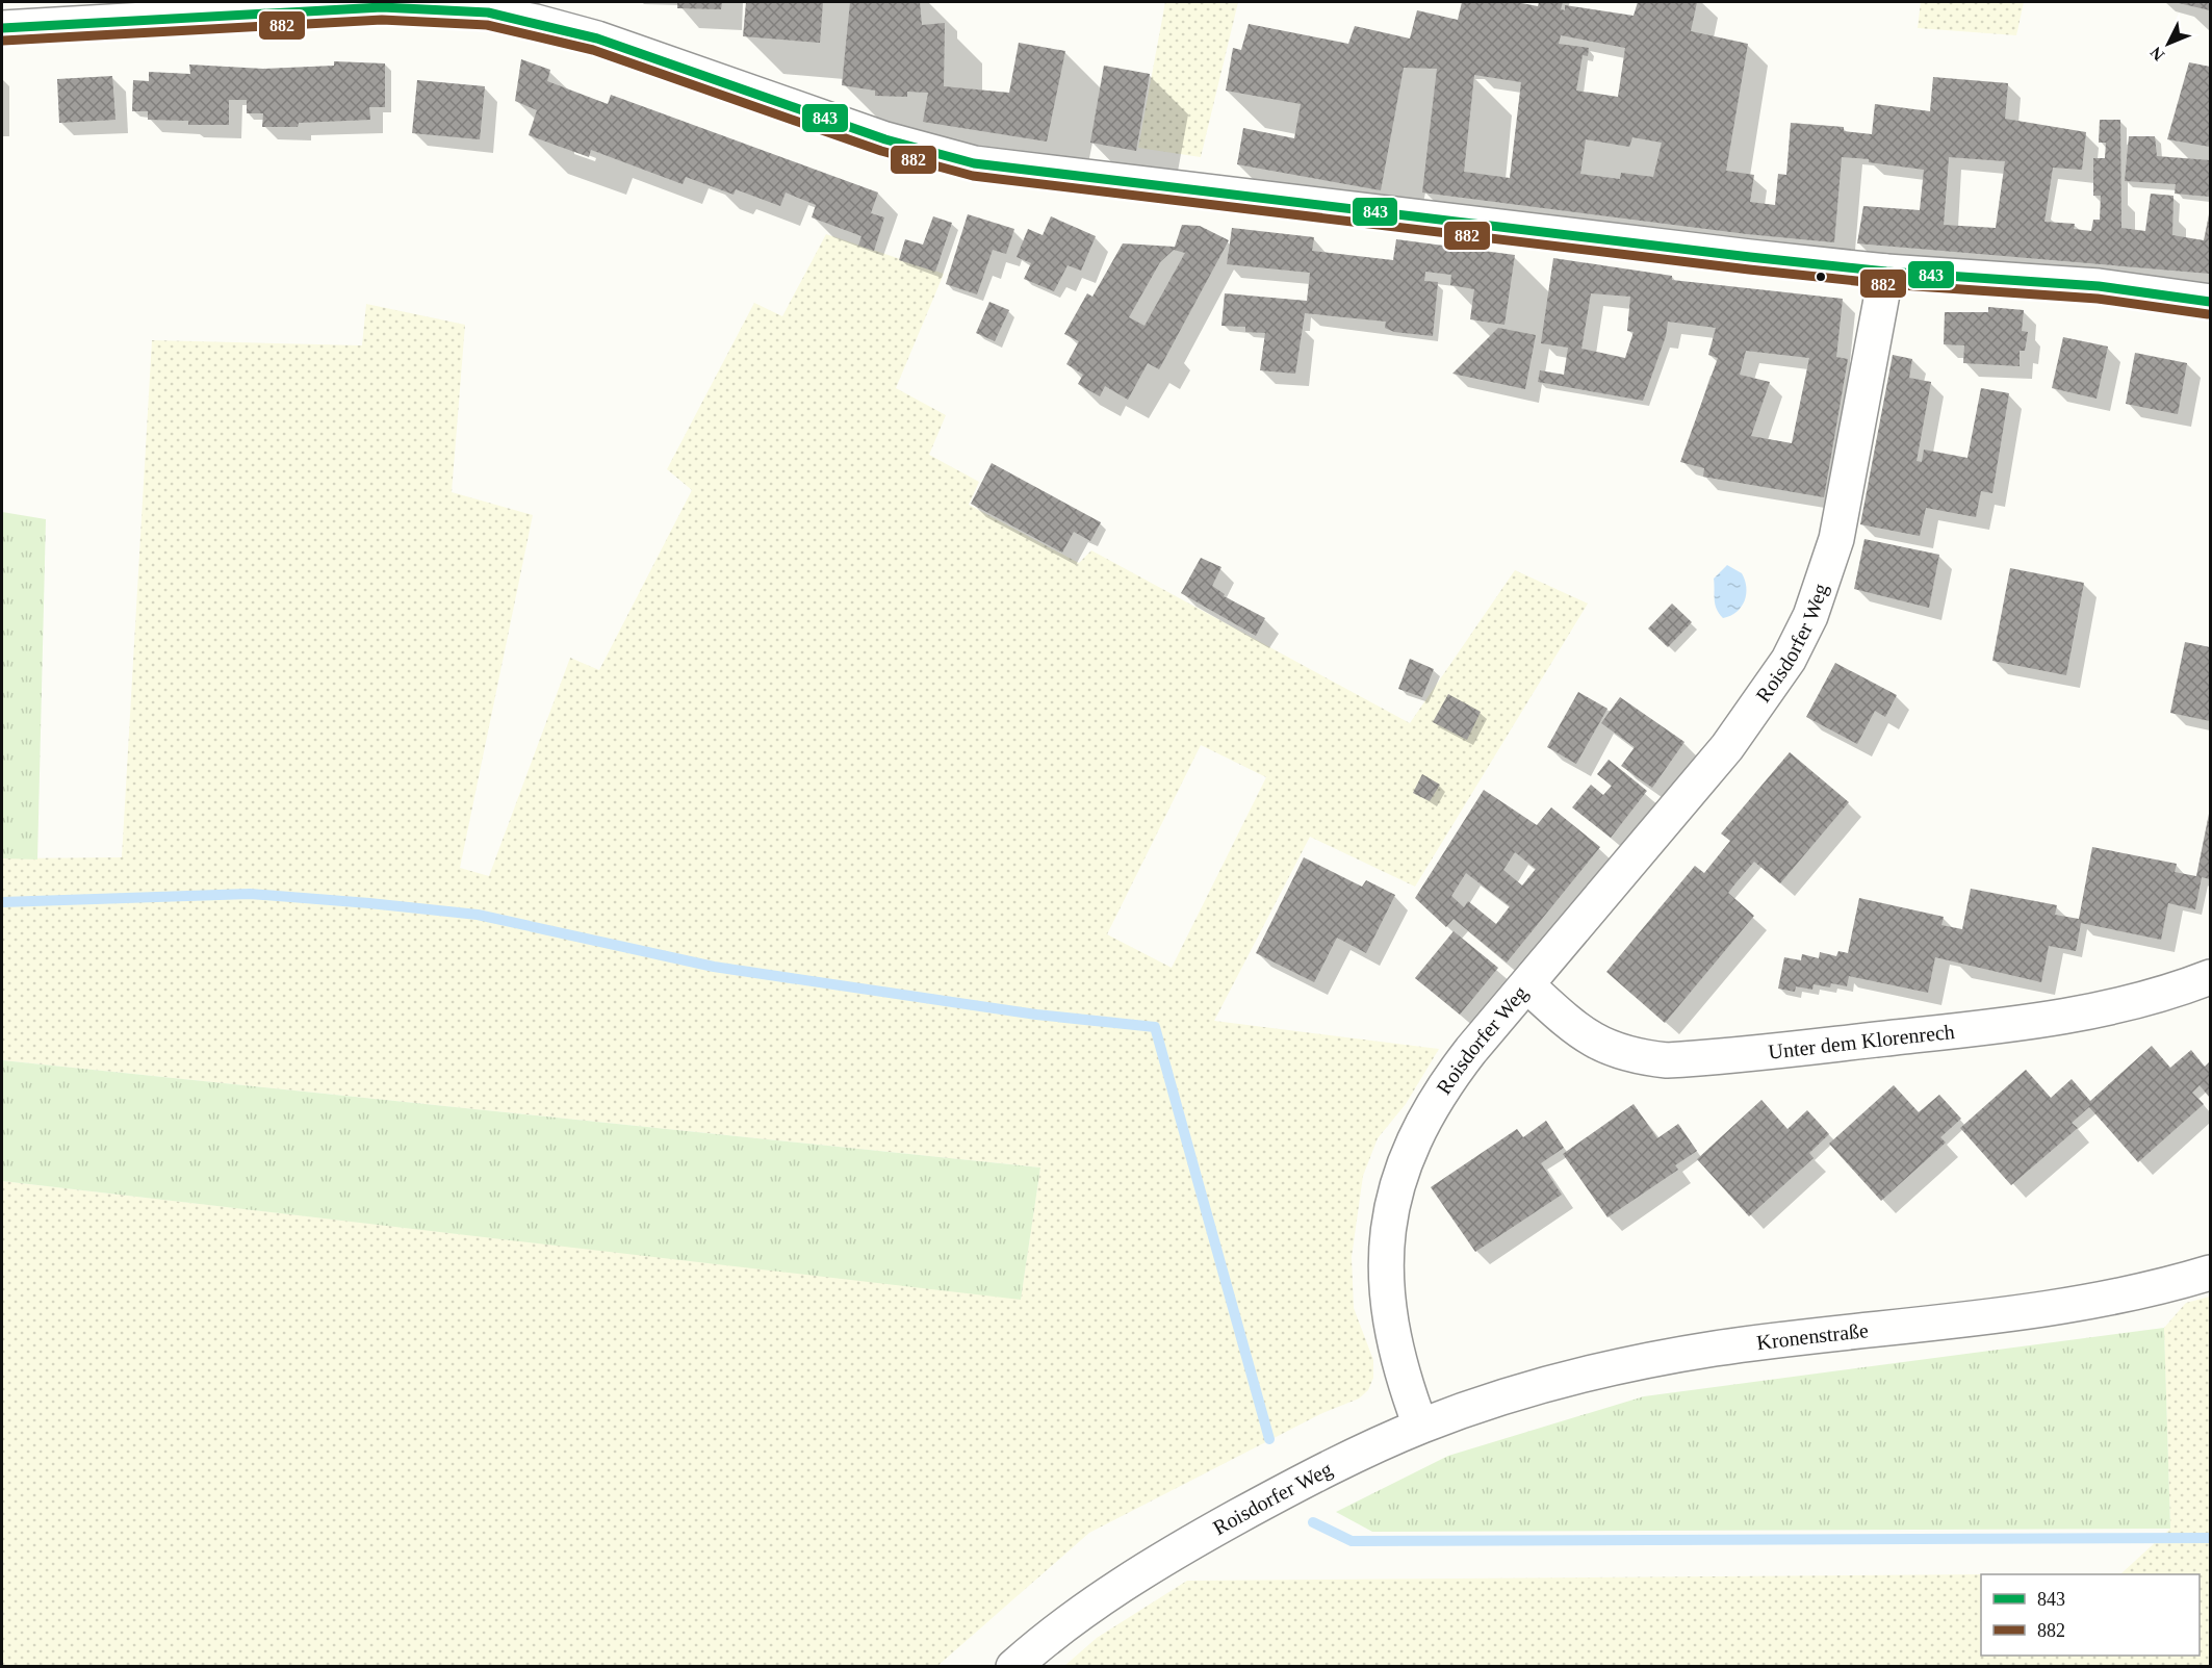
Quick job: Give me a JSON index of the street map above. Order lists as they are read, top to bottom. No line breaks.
{"streets":{"street":["Roisdorfer Weg","Unter dem Klorenrech","Kronenstraße"]},"crossings":[["Roisdorfer Weg","Unter dem Klorenrech"],["Roisdorfer Weg","Kronenstraße"]],"lines":["transit line 843","transit line 882"],"legend":["843","882"],"north":"bottom left"}
